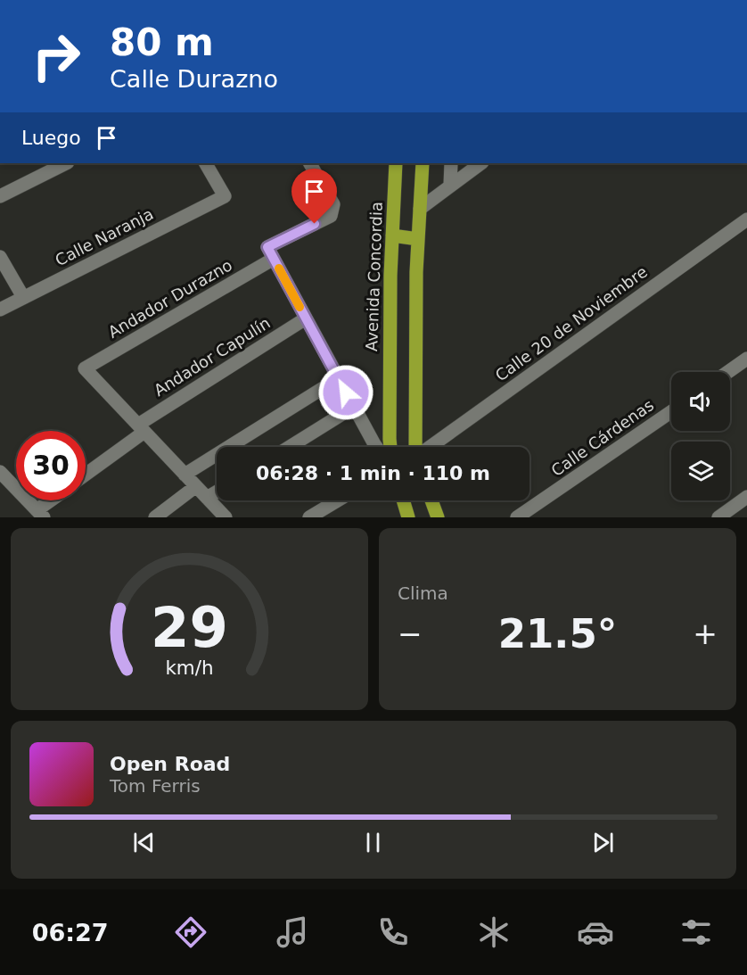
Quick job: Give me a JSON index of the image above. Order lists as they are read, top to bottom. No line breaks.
{"streets":{"main road":["Avenida Concordia"],"street":["Calle Naranja","Andador Durazno","Calle 20 de Noviembre","Andador Capulín","Calle Cárdenas"]},"crossings":[["Andador Durazno","Andador Capulín"]],"page":{"turn":["80 m","Calle Durazno"],"then":"Luego","limit":"30","trip":"06:28 · 1 min · 110 m","tile":"Clima","heat":["−","21.5°","+"],"song":["Open Road","Tom Ferris"],"tabs":"06:27","gauge":["29","km/h"]}}
